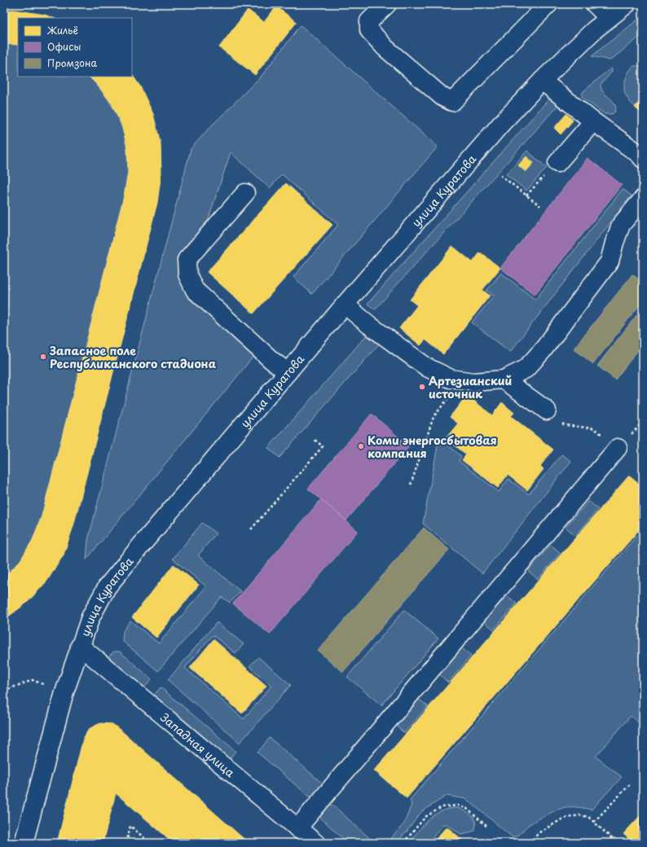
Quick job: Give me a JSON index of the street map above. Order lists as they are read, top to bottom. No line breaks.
{"streets":{"street":["улица Куратова","Западная улица"]},"crossings":[["улица Куратова","Западная улица"]],"places":["Запасное поле Республиканского стадиона","Артезианский источник","Коми энергосбытовая компания"],"legend":["Жильё","Офисы","Промзона"]}
